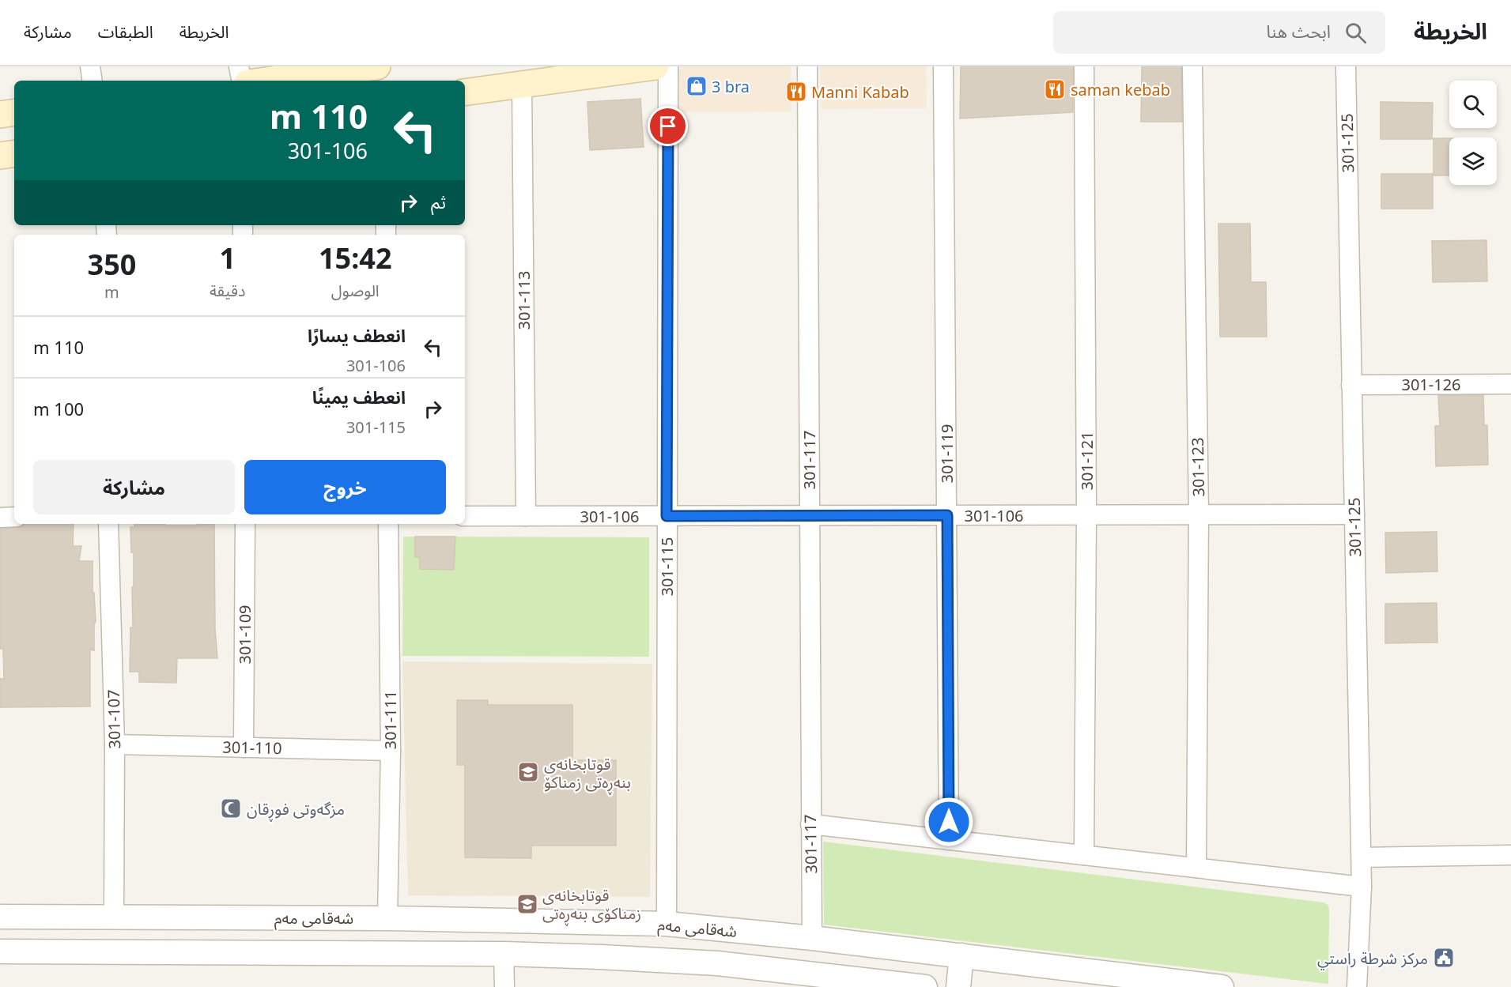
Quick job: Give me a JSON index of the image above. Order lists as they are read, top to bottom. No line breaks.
{"streets":{"street":["301-125","301-113","301-126","301-119","301-117","301-121","301-123","301-106","301-115","301-109","301-107","301-111","301-110","شەقامی مەم"]},"crossings":[["301-125","301-126"],["301-125","301-106"],["301-113","301-106"],["301-119","301-106"],["301-117","301-106"],["301-117","شەقامی مەم"],["301-121","301-106"],["301-123","301-106"],["301-106","301-115"],["301-115","شەقامی مەم"],["301-109","301-110"],["301-107","301-110"],["301-107","شەقامی مەم"],["301-111","301-110"],["301-111","شەقامی مەم"]],"places":{"shop":["3 bra"],"restaurant":["saman kebab","Manni Kabab"],"school or university":["قوتابخانەی بنەڕەتی زمناکۆ","قوتابخانەی زمناكۆی بنەڕەتی"],"mosque":["مزگەوتی فوڕقان"],"public building":["مركز شرطة راستي"]},"page":{"header":"الخريطة","search":"ابحث هنا","nav":["الخريطة","الطبقات","مشاركة"],"turn":["110 m","301-106"],"then":"ثم","eta":["15:42","الوصول","1","دقيقة","350","m"],"list":[{"name":"انعطف يسارًا","note":"301-106","value":"110 m"},{"name":"انعطف يمينًا","note":"301-115","value":"100 m"}],"buttons":["خروج","مشاركة"]}}
